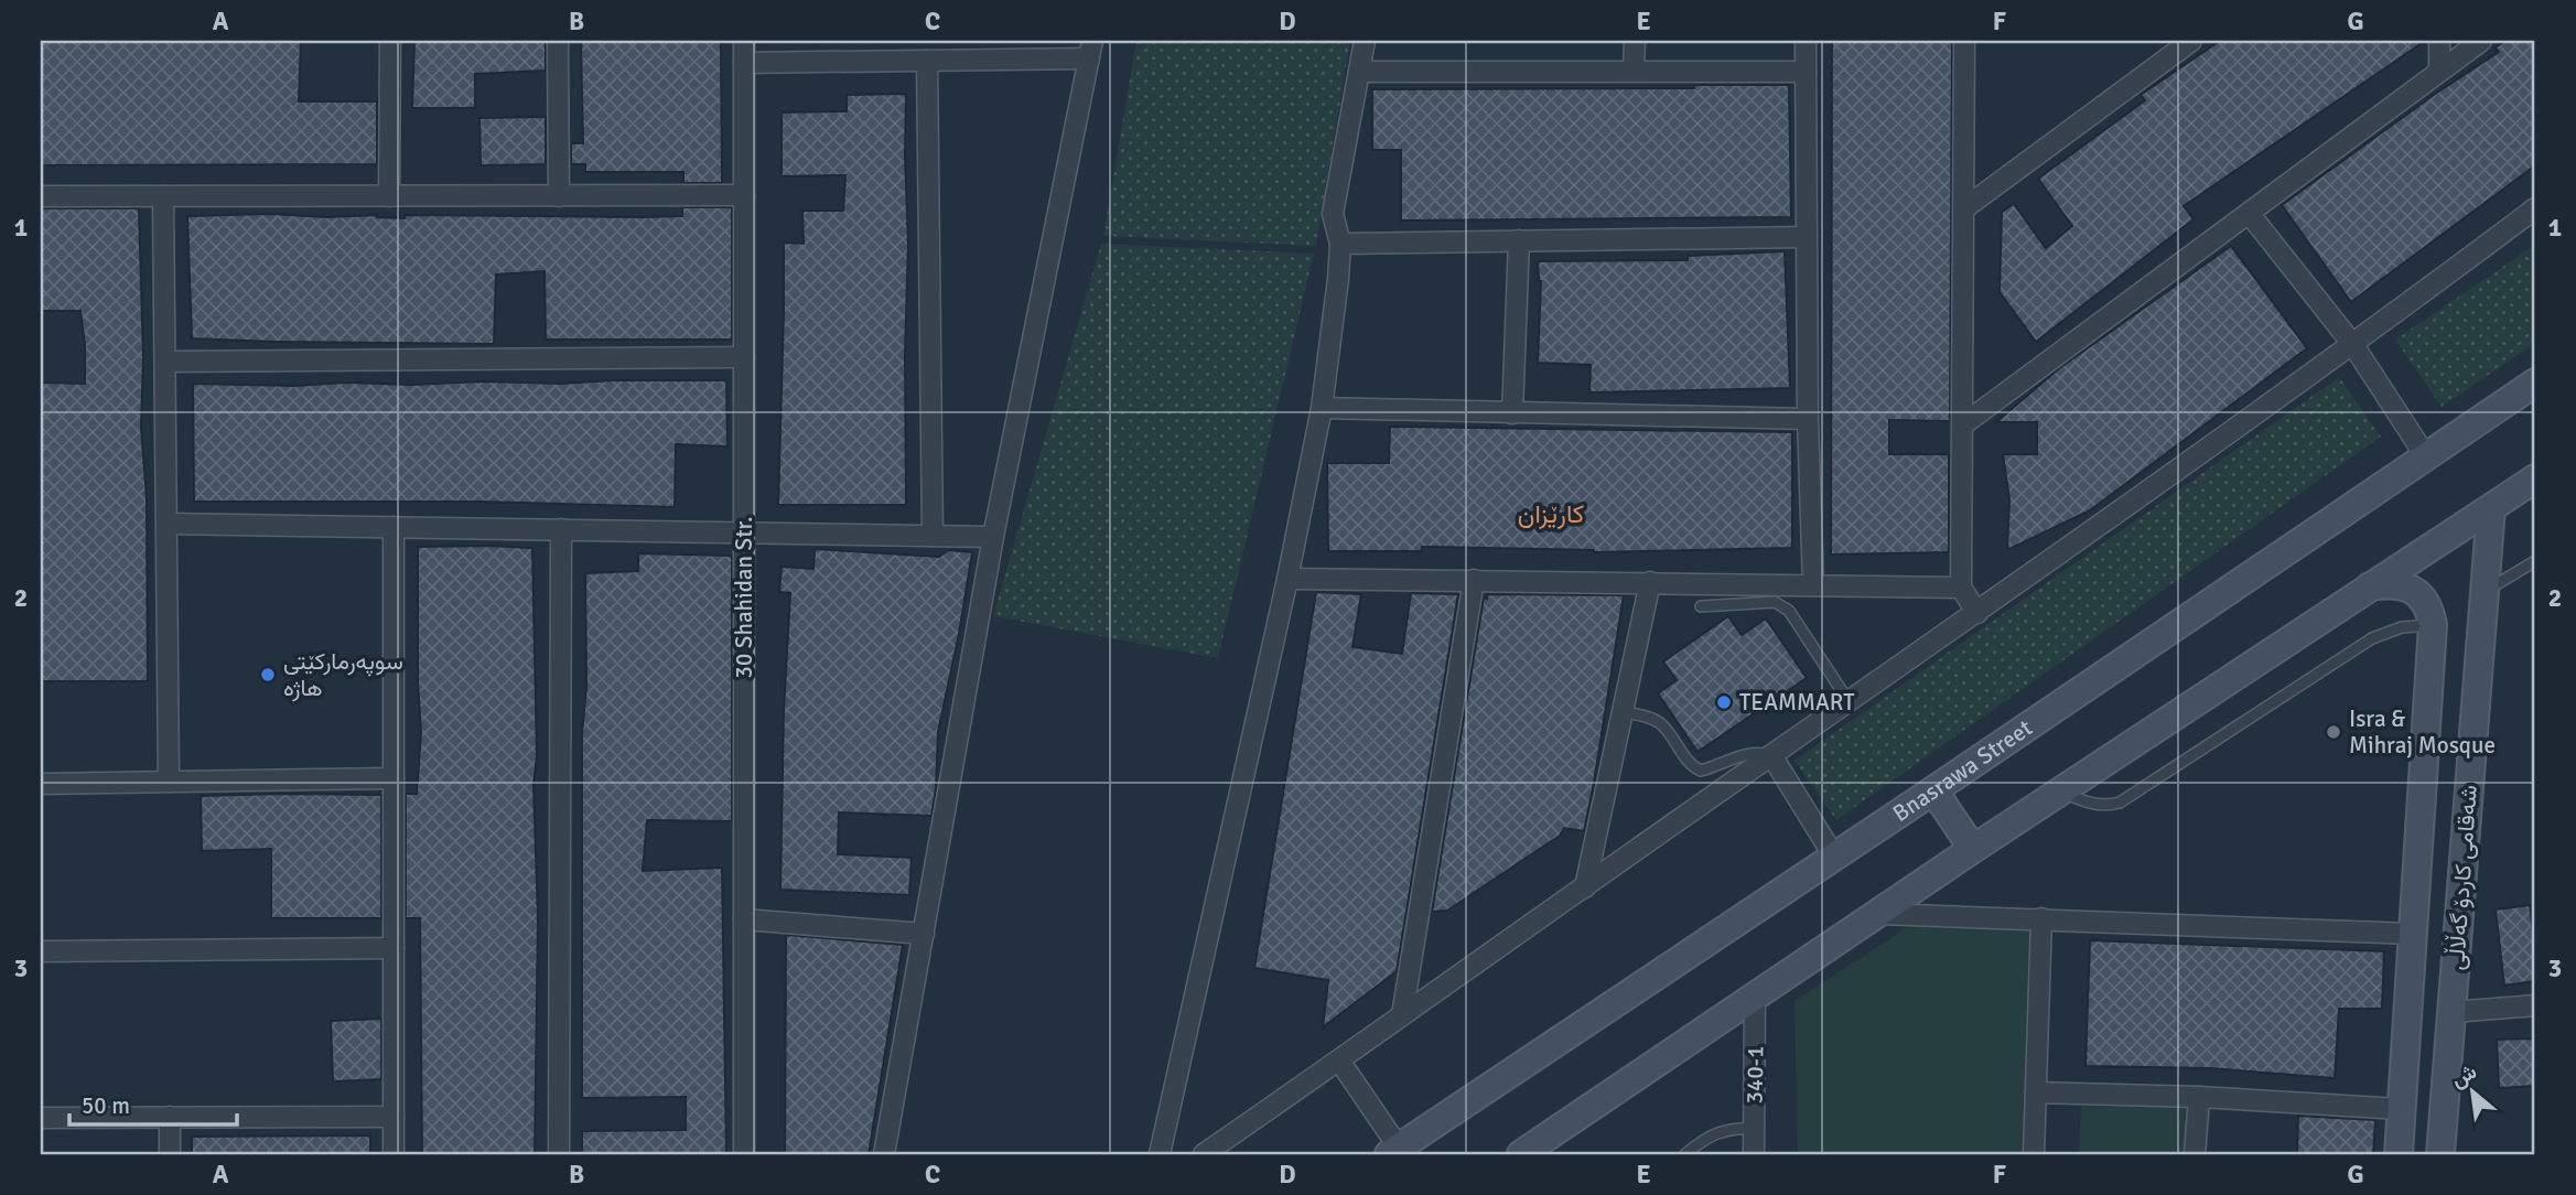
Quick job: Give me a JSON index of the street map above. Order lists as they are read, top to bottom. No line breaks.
{"streets":{"main road":["Bnasrawa Street","شەقامی کاردۆ گەڵاڵی"],"street":["30 Shahidan Str.","340-1"]},"districts":["کارێزان"],"places":["سوپەرمارکێتی هاژە","TEAMMART","Isra & Mihraj Mosque"],"scale_bar":"50 m","north":"top left","grid":{"columns":["A","B","C","D","E","F","G"],"rows":["1","2","3"]}}
